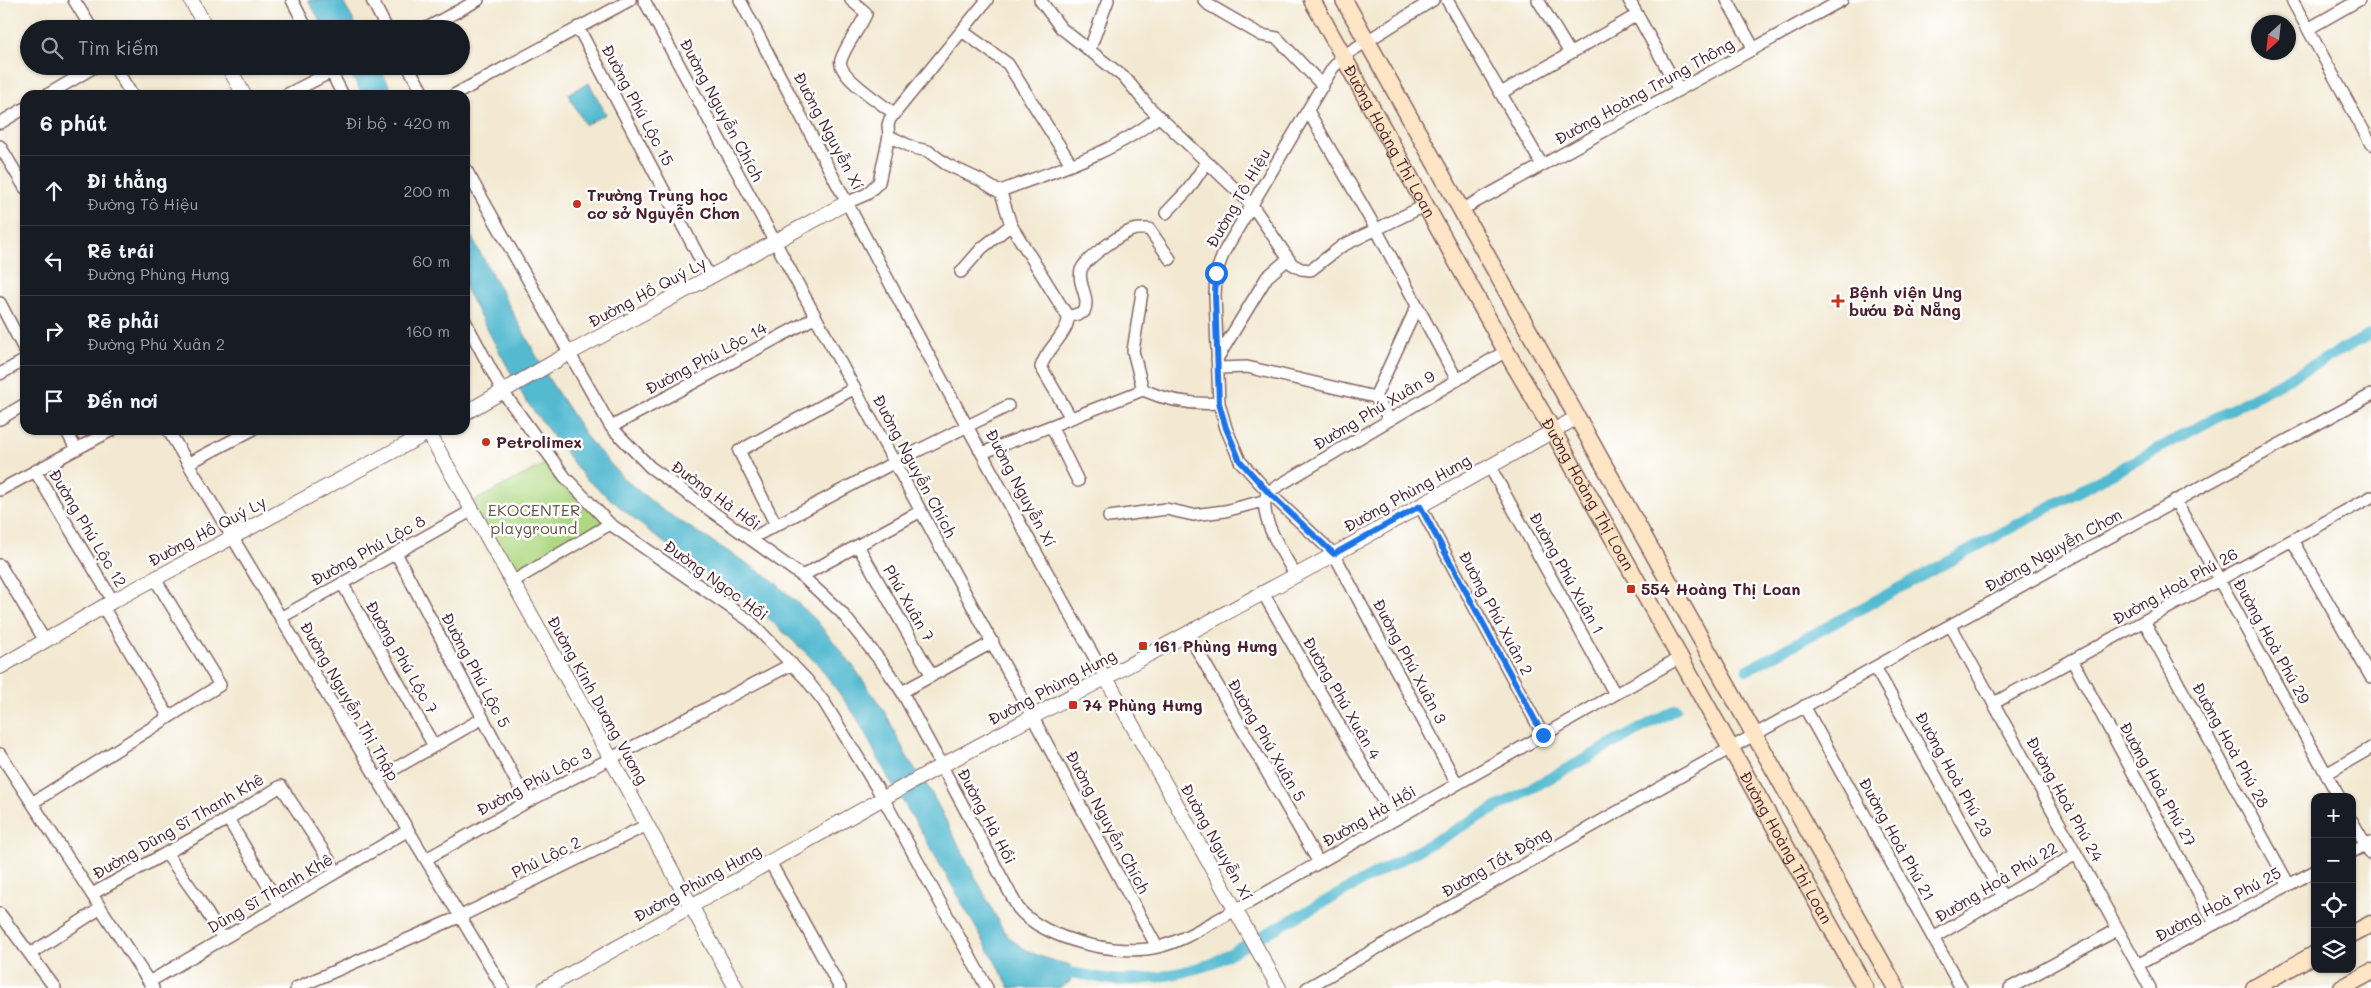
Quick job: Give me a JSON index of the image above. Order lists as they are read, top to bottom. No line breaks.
{"streets":{"main road":["Đường Hoàng Thị Loan"],"street":["Đường Hoàng Trung Thông","Đường Phú Lộc 15","Đường Nguyễn Chích","Đường Nguyễn Xí","Đường Tô Hiệu","Đường Hồ Quý Ly","Đường Phú Lộc 14","Đường Phú Xuân 9","Đường Phùng Hưng","Đường Hà Hồi","Đường Phú Lộc 12","Đường Phú Lộc 8","Đường Nguyễn Chơn","Đường Phú Xuân 1","Đường Ngọc Hồi","Đường Hoà Phú 26","Phú Xuân 7","Đường Phú Xuân 2","Đường Hoà Phú 29","Đường Phú Lộc 7","Đường Phú Xuân 3","Đường Phú Lộc 5","Đường Phú Xuân 4","Đường Kinh Dương Vương","Đường Nguyễn Thị Thập","Đường Phú Xuân 5","Đường Hoà Phú 28","Đường Hoà Phú 23","Đường Phú Lộc 3","Đường Hoà Phú 27","Đường Hoà Phú 24","Đường Dũng Sĩ Thanh Khê","Đường Hoà Phú 21","Phú Lộc 2","Đường Tốt Động","Đường Hoà Phú 22","Dũng Sĩ Thanh Khê","Đường Hoà Phú 25"]},"crossings":[["Đường Hoàng Trung Thông","Đường Hoàng Thị Loan"],["Đường Phú Lộc 15","Đường Hồ Quý Ly"],["Đường Nguyễn Chích","Đường Hồ Quý Ly"],["Đường Nguyễn Chích","Đường Phú Lộc 14"],["Đường Nguyễn Chích","Đường Phùng Hưng"],["Đường Nguyễn Chích","Đường Hà Hồi"],["Đường Nguyễn Xí","Đường Hồ Quý Ly"],["Đường Nguyễn Xí","Đường Phùng Hưng"],["Đường Nguyễn Xí","Đường Hà Hồi"],["Đường Hoàng Thị Loan","Đường Tô Hiệu"],["Đường Hoàng Thị Loan","Đường Phú Xuân 9"],["Đường Hoàng Thị Loan","Đường Phùng Hưng"],["Đường Hoàng Thị Loan","Đường Hà Hồi"],["Đường Hoàng Thị Loan","Đường Nguyễn Chơn"],["Đường Hoàng Thị Loan","Đường Tốt Động"],["Đường Tô Hiệu","Đường Phú Xuân 9"],["Đường Tô Hiệu","Đường Phùng Hưng"],["Đường Tô Hiệu","Đường Phú Xuân 3"],["Đường Hồ Quý Ly","Đường Hà Hồi"],["Đường Hồ Quý Ly","Đường Phú Lộc 12"],["Đường Hồ Quý Ly","Đường Ngọc Hồi"],["Đường Hồ Quý Ly","Đường Nguyễn Thị Thập"],["Đường Phú Lộc 14","Đường Hà Hồi"],["Đường Phùng Hưng","Đường Hà Hồi"],["Đường Phùng Hưng","Đường Phú Xuân 1"],["Đường Phùng Hưng","Đường Ngọc Hồi"],["Đường Phùng Hưng","Đường Phú Xuân 2"],["Đường Phùng Hưng","Đường Phú Xuân 3"],["Đường Phùng Hưng","Đường Phú Xuân 4"],["Đường Phùng Hưng","Đường Kinh Dương Vương"],["Đường Phùng Hưng","Đường Phú Xuân 5"],["Đường Hà Hồi","Đường Phú Xuân 1"],["Đường Hà Hồi","Đường Phú Xuân 2"],["Đường Hà Hồi","Đường Phú Xuân 3"],["Đường Hà Hồi","Đường Phú Xuân 4"],["Đường Hà Hồi","Đường Phú Xuân 5"],["Đường Phú Lộc 8","Đường Phú Lộc 7"],["Đường Phú Lộc 8","Đường Phú Lộc 5"],["Đường Phú Lộc 8","Đường Kinh Dương Vương"],["Đường Phú Lộc 8","Đường Nguyễn Thị Thập"],["Đường Nguyễn Chơn","Đường Hoà Phú 29"],["Đường Nguyễn Chơn","Đường Hoà Phú 23"],["Đường Nguyễn Chơn","Đường Hoà Phú 24"],["Đường Nguyễn Chơn","Đường Hoà Phú 21"],["Đường Nguyễn Chơn","Đường Tốt Động"],["Đường Ngọc Hồi","Đường Phú Lộc 3"],["Đường Hoà Phú 26","Đường Hoà Phú 29"],["Đường Hoà Phú 26","Đường Hoà Phú 28"],["Đường Hoà Phú 26","Đường Hoà Phú 27"],["Đường Hoà Phú 26","Đường Hoà Phú 24"],["Đường Phú Lộc 5","Đường Phú Lộc 3"],["Đường Kinh Dương Vương","Đường Phú Lộc 3"],["Đường Kinh Dương Vương","Phú Lộc 2"],["Đường Nguyễn Thị Thập","Đường Phú Lộc 3"],["Đường Nguyễn Thị Thập","Phú Lộc 2"],["Đường Nguyễn Thị Thập","Dũng Sĩ Thanh Khê"],["Đường Hoà Phú 28","Đường Hoà Phú 25"],["Đường Hoà Phú 23","Đường Hoà Phú 22"],["Đường Hoà Phú 27","Đường Hoà Phú 25"],["Đường Hoà Phú 24","Đường Hoà Phú 22"],["Đường Hoà Phú 24","Đường Hoà Phú 25"],["Đường Dũng Sĩ Thanh Khê","Dũng Sĩ Thanh Khê"],["Đường Hoà Phú 21","Đường Hoà Phú 22"]],"parks":["EKOCENTER playground"],"places":{"other":["Trường Trung học cơ sở Nguyễn Chơn","Petrolimex"],"health":["Bệnh viện Ung bướu Đà Nẵng"],"transit":["554 Hoàng Thị Loan","161 Phùng Hưng","74 Phùng Hưng"]},"north":"bottom left","page":{"search":"Tìm kiếm","heading":["6 phút","Đi bộ · 420 m"],"list":[["Đi thẳng","Đường Tô Hiệu","200 m"],["Rẽ trái","Đường Phùng Hưng","60 m"],["Rẽ phải","Đường Phú Xuân 2","160 m"],"Đến nơi"],"map_buttons":["+","−"]}}
